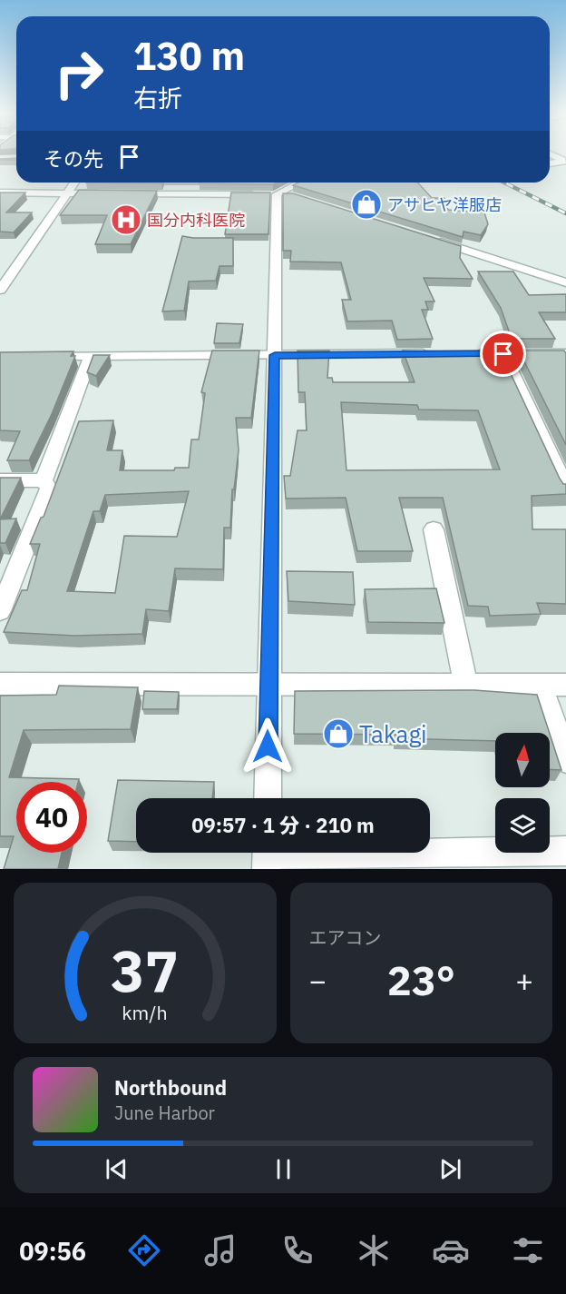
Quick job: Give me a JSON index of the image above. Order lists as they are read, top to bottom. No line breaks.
{"places":{"shop":["アサヒヤ洋服店","Takagi"],"hospital":["国分内科医院"]},"north":"top","page":{"turn":["130 m","右折"],"then":"その先","limit":"40","trip":"09:57 · 1 分 · 210 m","tile":"エアコン","heat":["−","23°","+"],"song":["Northbound","June Harbor"],"tabs":"09:56","gauge":["37","km/h"]}}
